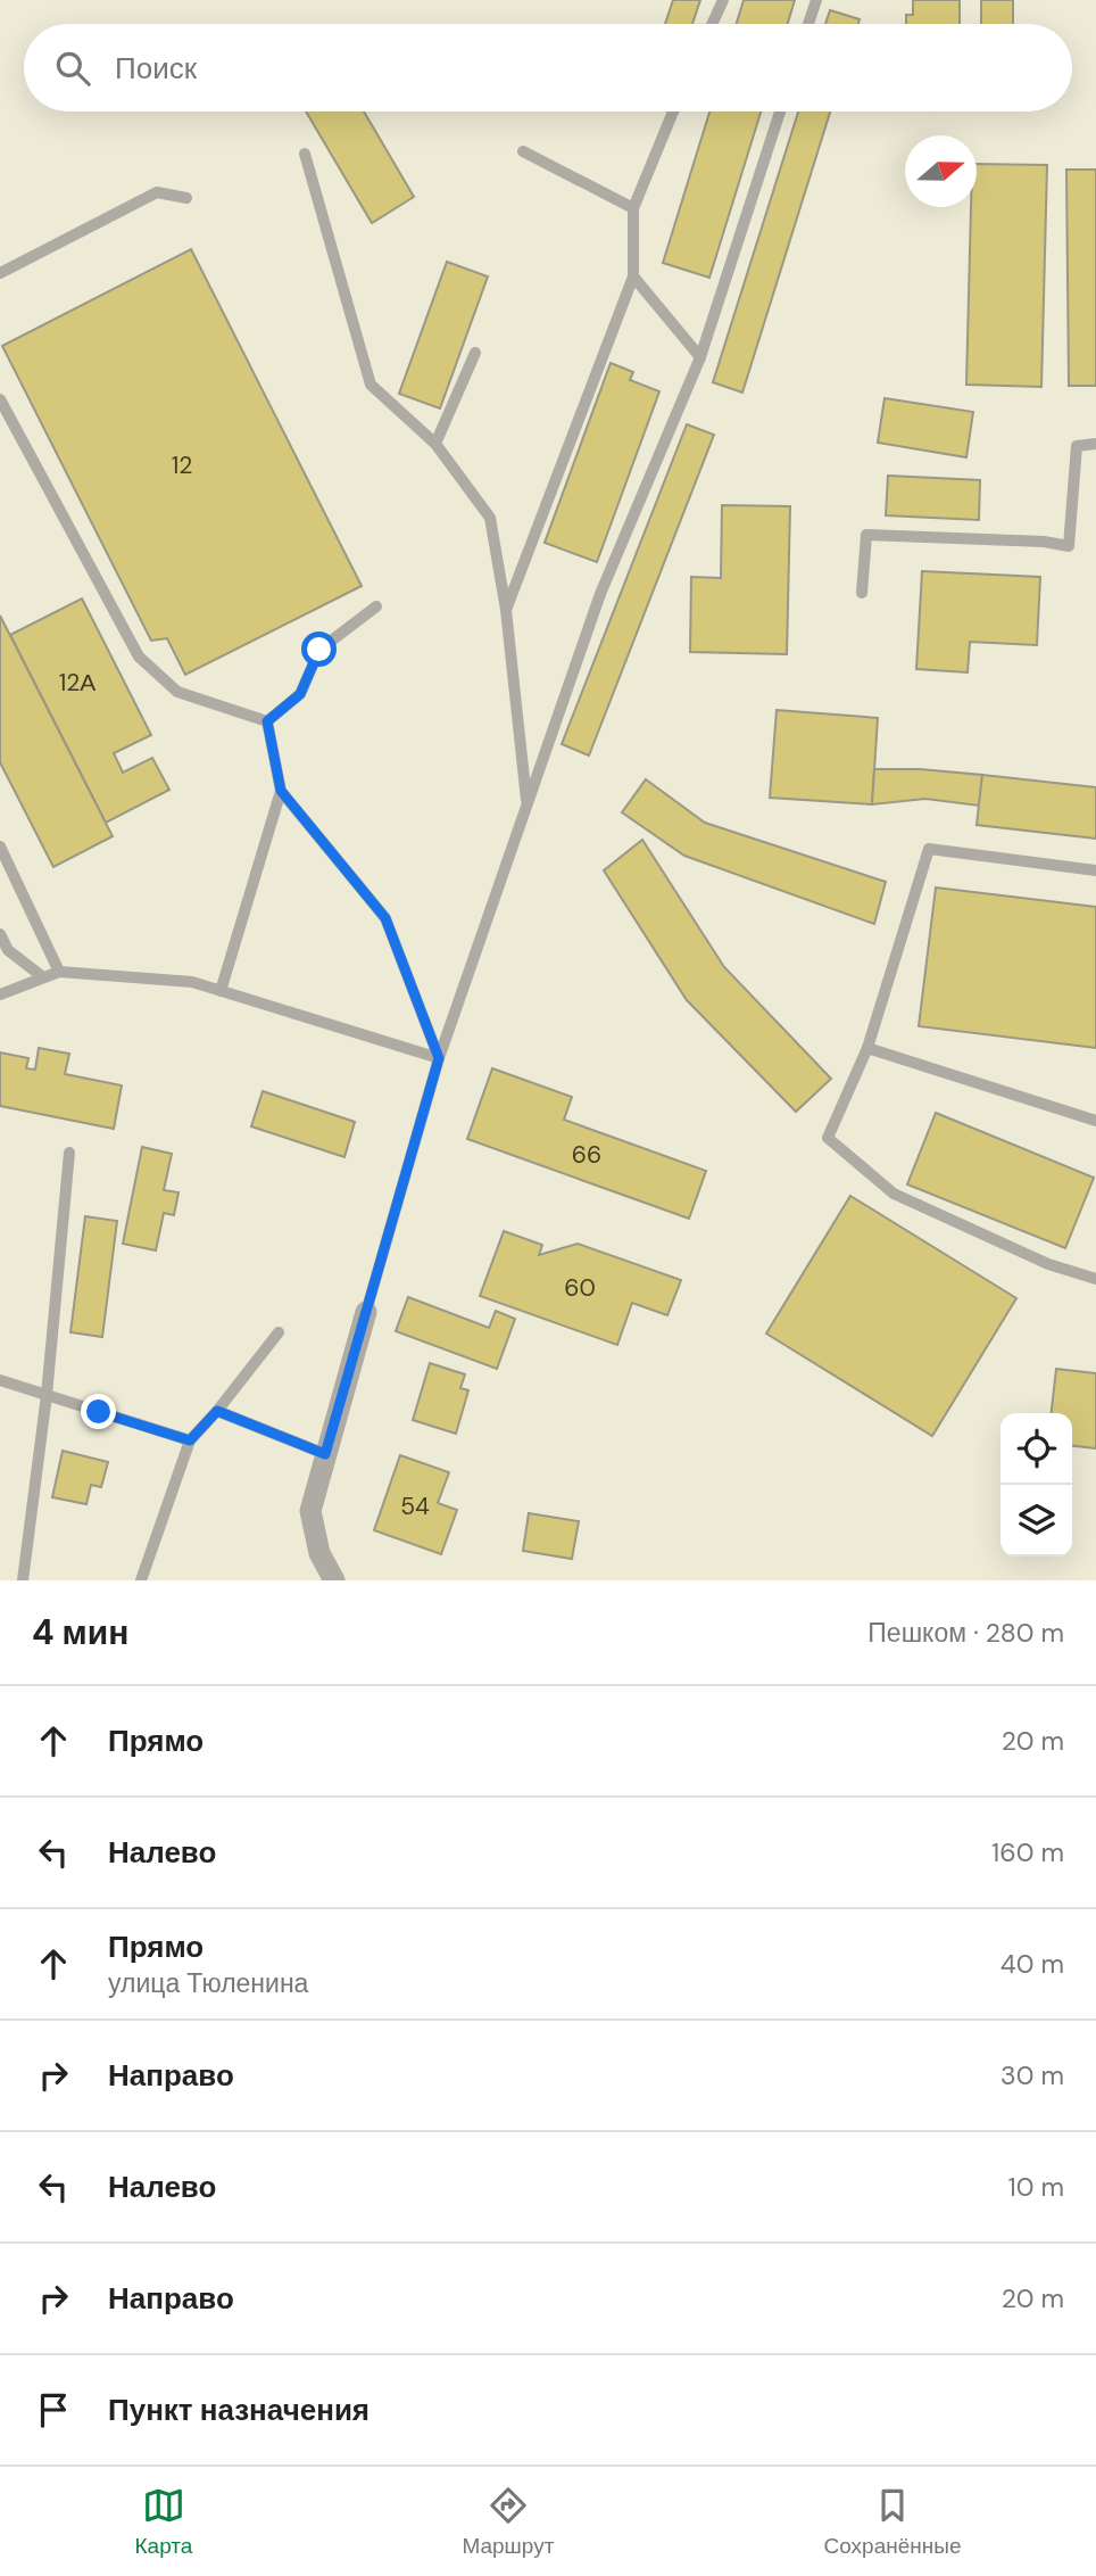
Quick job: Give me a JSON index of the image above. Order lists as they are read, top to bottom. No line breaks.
{"house_numbers":["12","12А","66","60","54"],"north":"right","page":{"search":"Поиск","heading":["4 мин","Пешком · 280 m"],"list":[["Прямо","20 m"],["Налево","160 m"],["Прямо","улица Тюленина","40 m"],["Направо","30 m"],["Налево","10 m"],["Направо","20 m"],"Пункт назначения"],"nav":["Карта","Маршрут","Сохранённые"]}}
